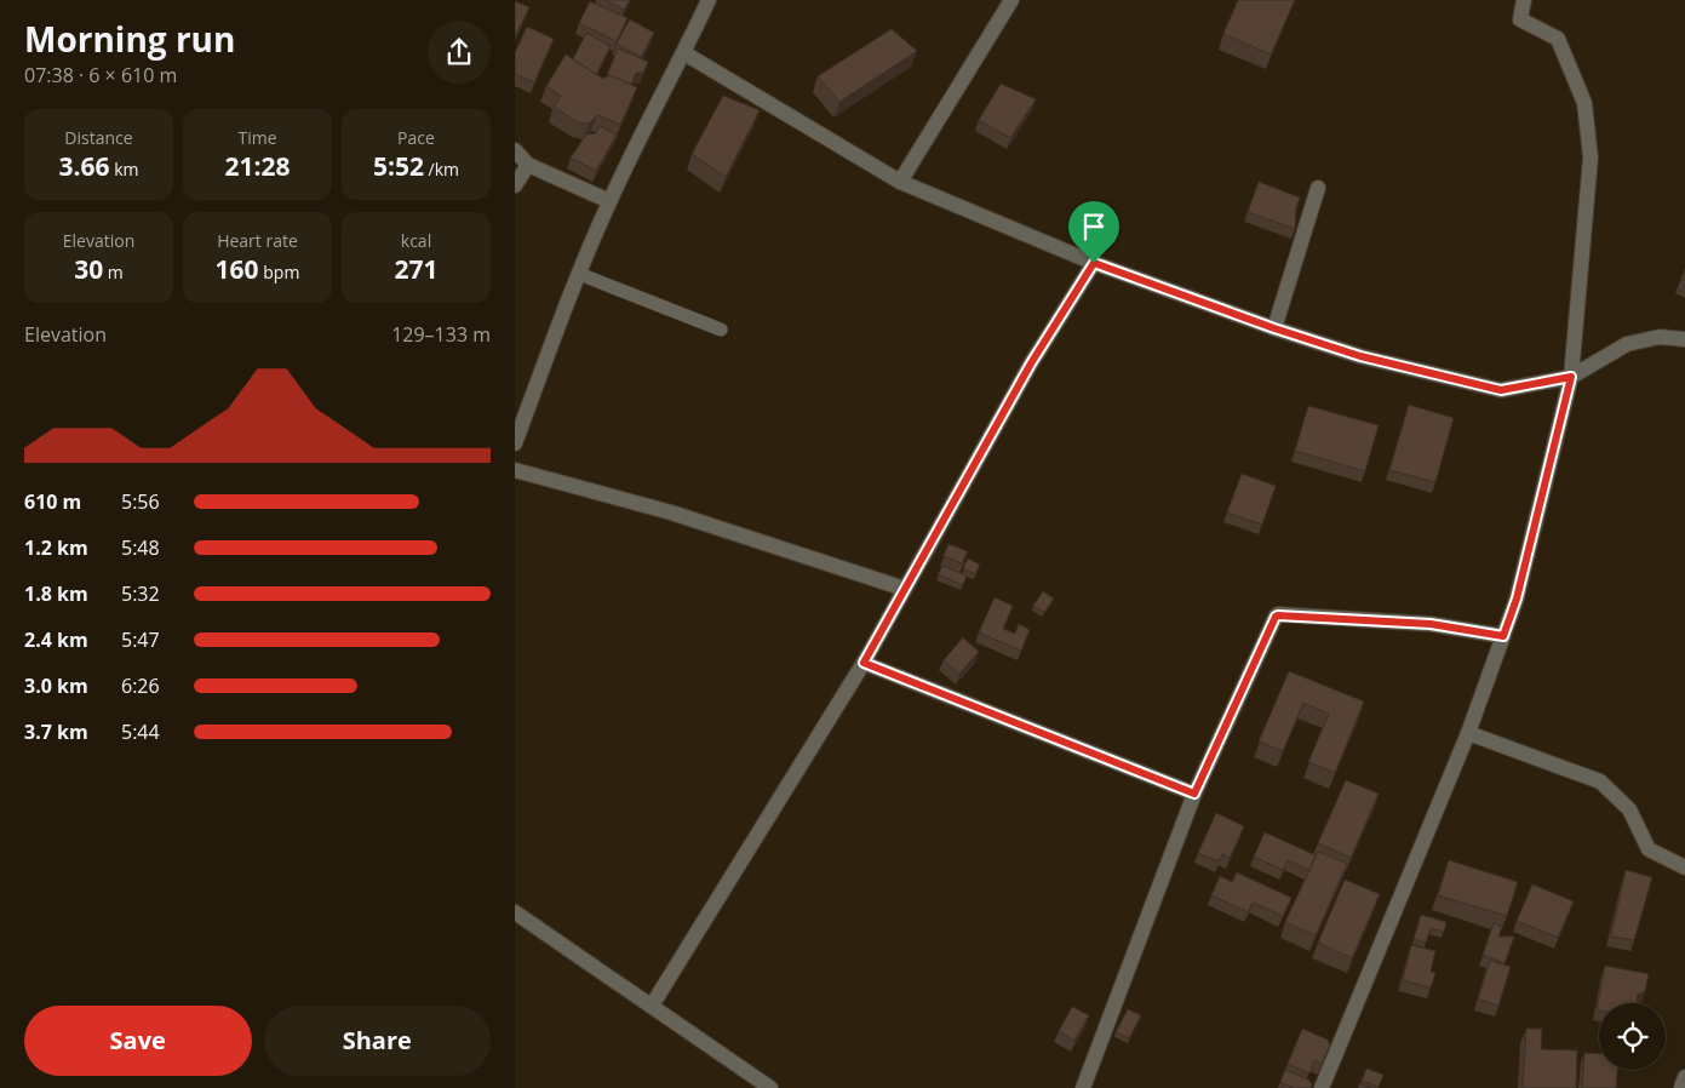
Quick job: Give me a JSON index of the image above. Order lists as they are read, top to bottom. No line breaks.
{"page":{"heading":["Morning run","07:38 · 6 × 610 m"],"stats":[["Distance","3.66 km"],["Time","21:28"],["Pace","5:52 /km"],["Elevation","30 m"],["Heart rate","160 bpm"],["kcal","271"]],"chart":["Elevation","129–133 m"],"list":[{"name":"610 m","note":"5:56"},{"name":"1.2 km","note":"5:48"},{"name":"1.8 km","note":"5:32"},{"name":"2.4 km","note":"5:47"},{"name":"3.0 km","note":"6:26"},{"name":"3.7 km","note":"5:44"}],"buttons":["Save","Share"]}}
